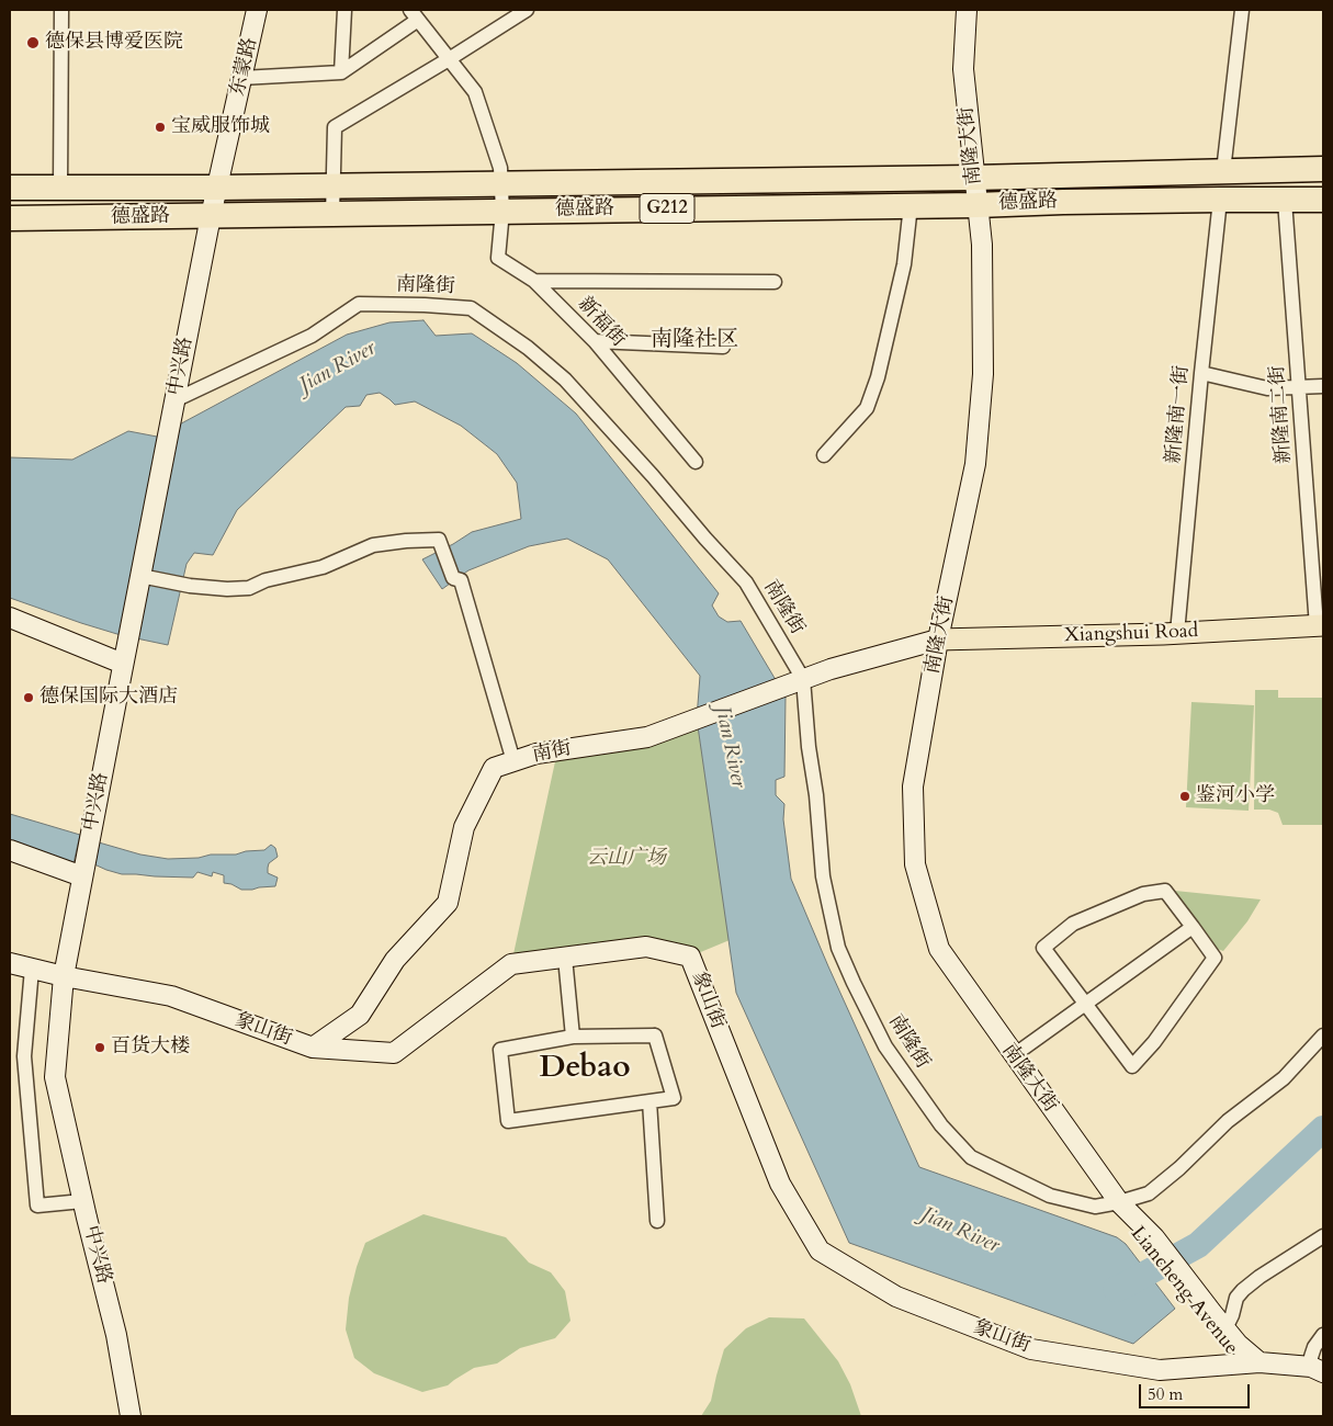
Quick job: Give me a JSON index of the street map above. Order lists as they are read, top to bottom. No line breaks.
{"streets":{"highway":["德盛路","G212"],"main road":["东蒙路","南隆大街","中兴路","Xiangshui Road","南街","象山街","Liancheng Avenue"],"street":["南隆街","新福街","新隆南一街","新隆南二街"]},"crossings":[["东蒙路","G212"],["东蒙路","中兴路"],["南隆大街","德盛路"],["南隆大街","G212"],["南隆大街","南隆街"],["南隆大街","Xiangshui Road"],["南隆大街","南街"],["南隆大街","Liancheng Avenue"],["德盛路","新福街"],["德盛路","中兴路"],["德盛路","新隆南一街"],["德盛路","新隆南二街"],["G212","中兴路"],["南隆街","中兴路"],["南隆街","南街"],["南隆街","Liancheng Avenue"],["中兴路","象山街"],["新隆南一街","Xiangshui Road"],["新隆南二街","Xiangshui Road"],["Xiangshui Road","南街"],["南街","象山街"],["象山街","Liancheng Avenue"]],"districts":["南隆社区","Debao"],"water":["Jian River"],"parks":["云山广场"],"places":["德保县博爱医院","宝威服饰城","德保国际大酒店","鉴河小学","百货大楼"],"scale_bar":"50 m"}
